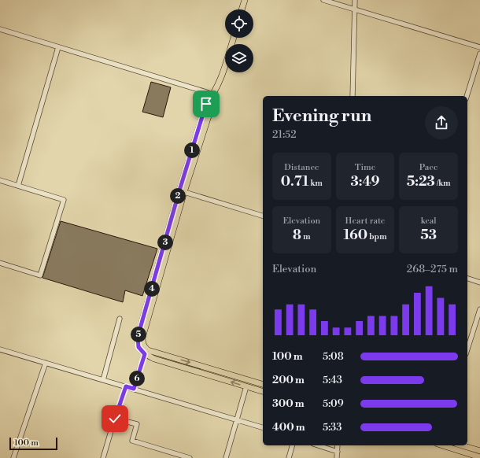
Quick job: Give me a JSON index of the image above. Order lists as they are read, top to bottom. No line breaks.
{"scale_bar":"100 m","page":{"heading":["Evening run","21:52"],"pins":["1","2","3","4","5","6"],"stats":[["Distance","0.71 km"],["Time","3:49"],["Pace","5:23 /km"],["Elevation","8 m"],["Heart rate","160 bpm"],["kcal","53"]],"chart":["Elevation","268–275 m"],"list":[{"name":"100 m","note":"5:08"},{"name":"200 m","note":"5:43"},{"name":"300 m","note":"5:09"},{"name":"400 m","note":"5:33"}],"scale":"100 m"}}
